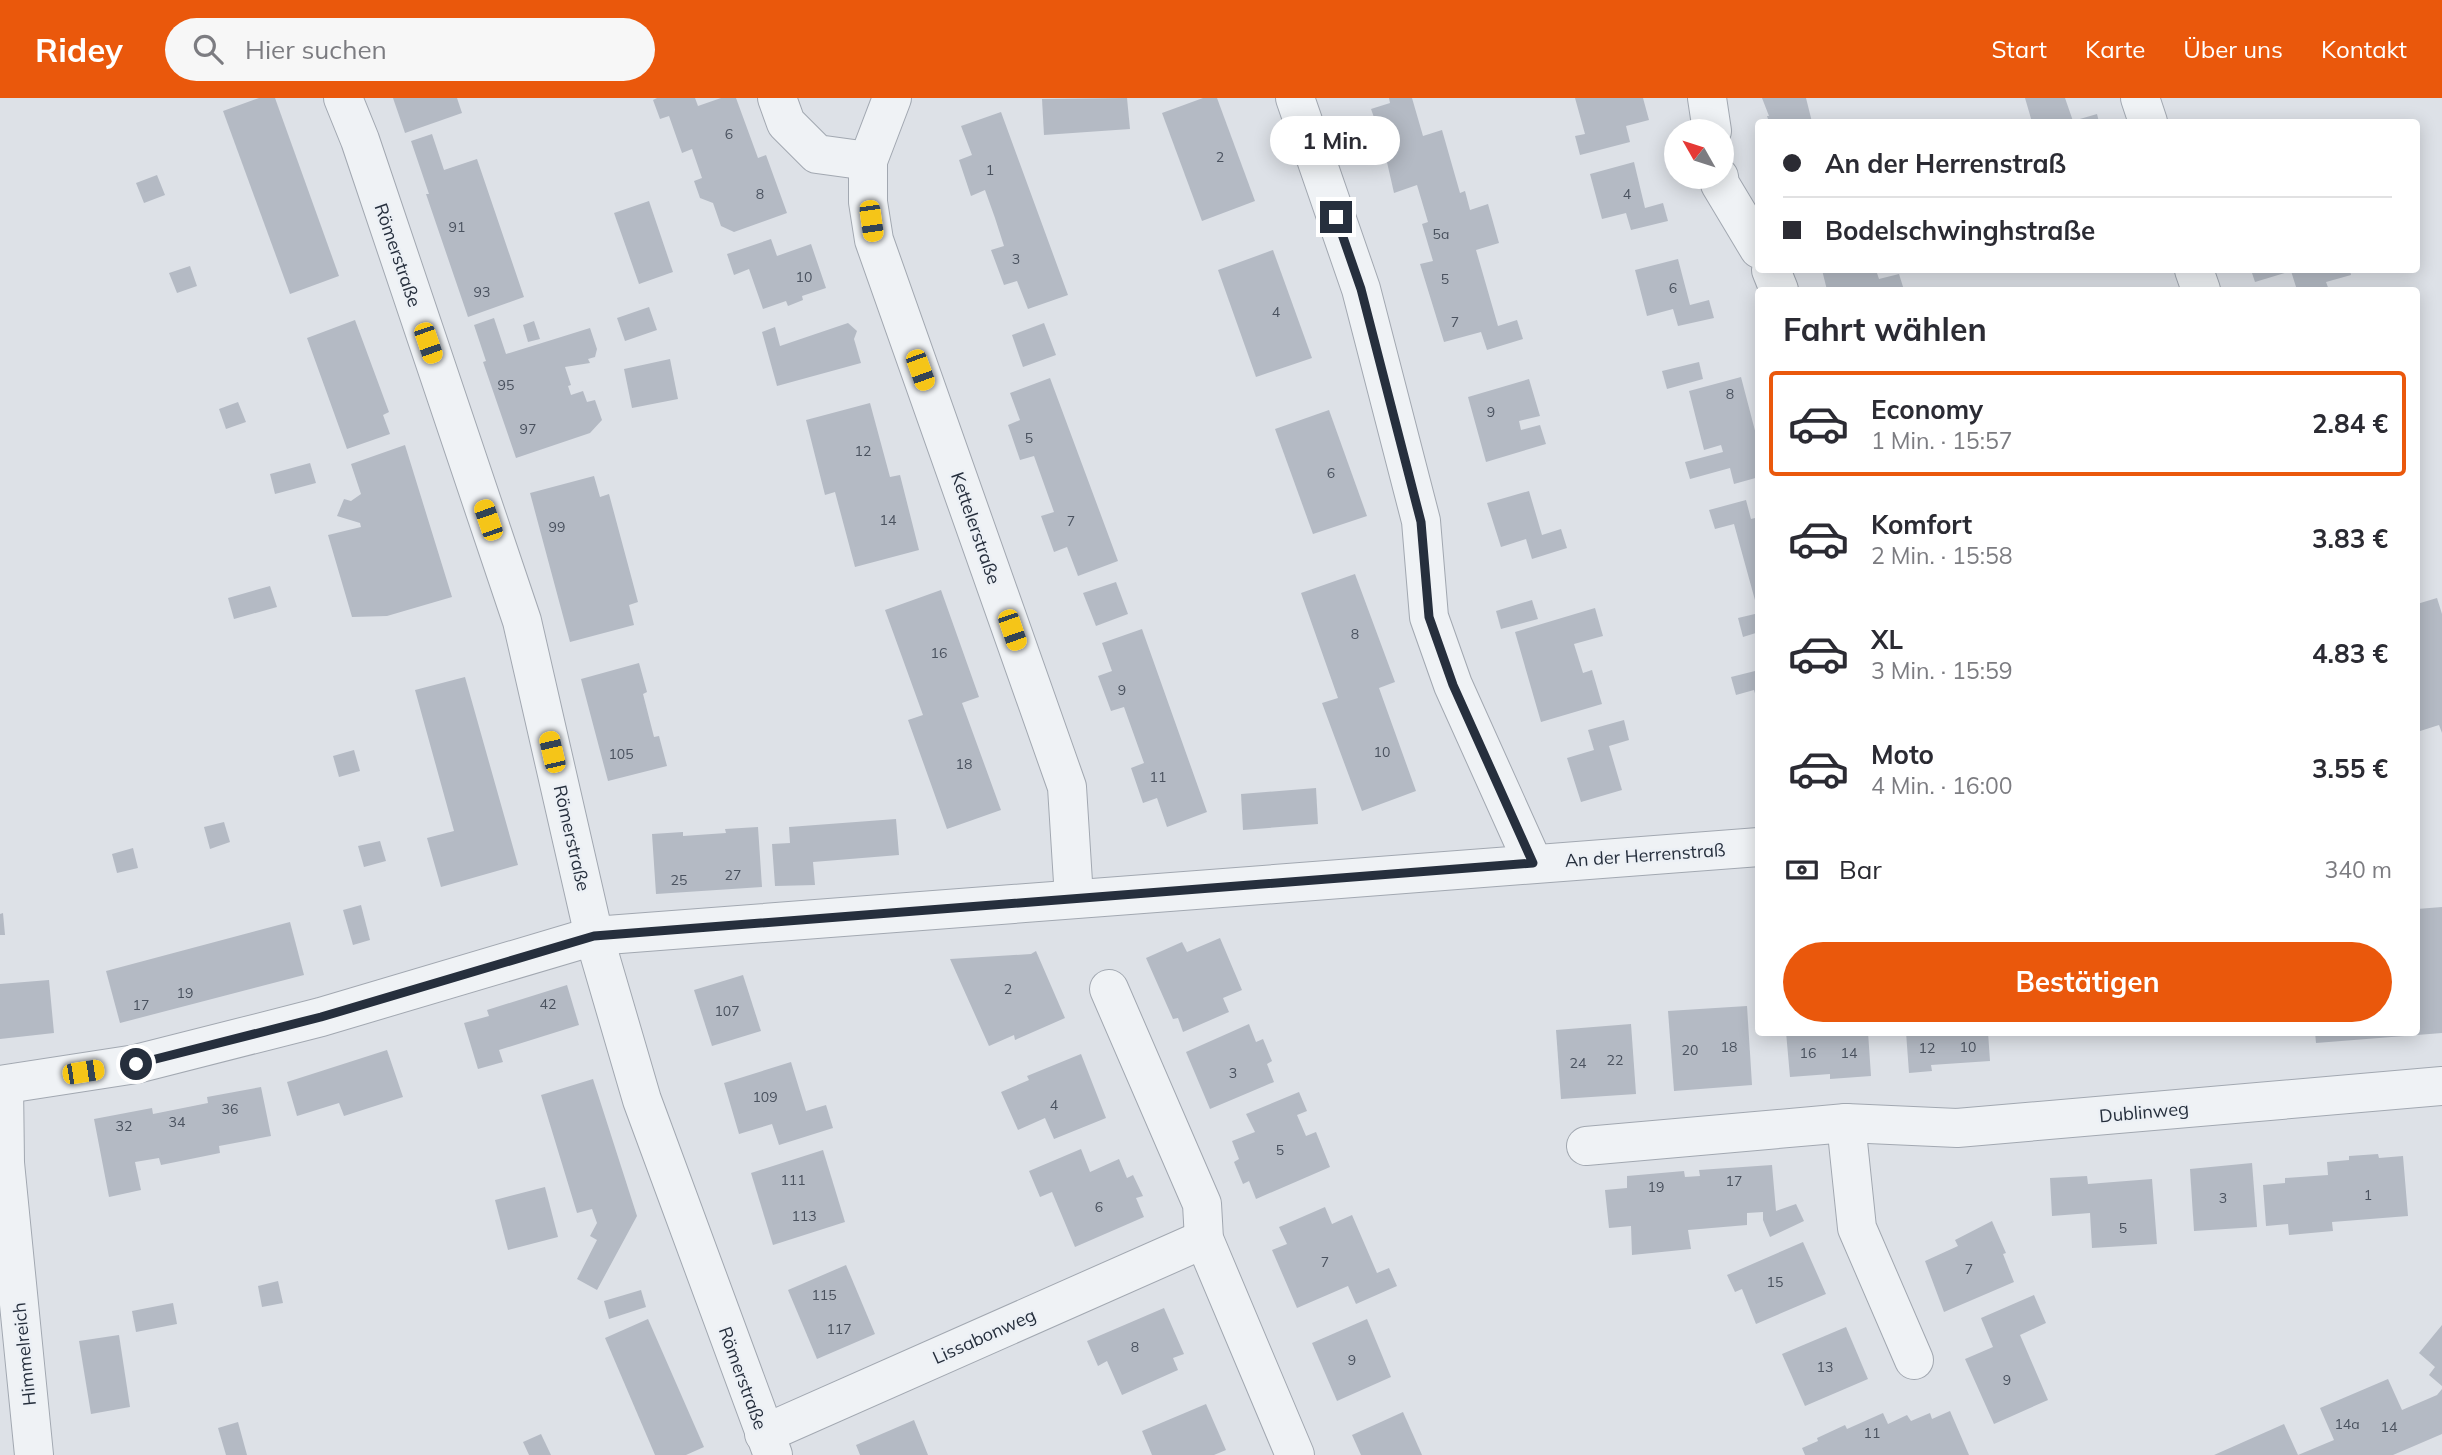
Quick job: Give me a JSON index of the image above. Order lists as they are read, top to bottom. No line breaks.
{"streets":{"street":["Römerstraße","Kettelerstraße","An der Herrenstraß","Dublinweg","Lissabonweg","Himmelreich"]},"crossings":[["Römerstraße","An der Herrenstraß"],["Römerstraße","Lissabonweg"],["Kettelerstraße","An der Herrenstraß"],["An der Herrenstraß","Himmelreich"]],"house_numbers":["6","2","1","8","4","91","5a","3","10","5","6","93","4","7","95","8","9","97","5","12","6","14","7","99","8","16","9","10","105","18","11","27","25","2","19","42","17","107","18","10","12","20","16","14","22","24","3","109","4","36","34","32","5","111","17","19","1","3","6","113","5","7","7","15","115","117","8","9","13","9","14a","14","11"],"north":"top left","page":{"header":"Ridey","search":"Hier suchen","nav":["Start","Karte","Über uns","Kontakt"],"bubble":"1 Min.","banner":["An der Herrenstraß","Bodelschwinghstraße"],"heading":"Fahrt wählen","list":[{"name":"Economy","note":"1 Min. · 15:57","value":"2.84 €"},{"name":"Komfort","note":"2 Min. · 15:58","value":"3.83 €"},{"name":"XL","note":"3 Min. · 15:59","value":"4.83 €"},{"name":"Moto","note":"4 Min. · 16:00","value":"3.55 €"}],"pay":["Bar","340 m"],"buttons":"Bestätigen"}}
